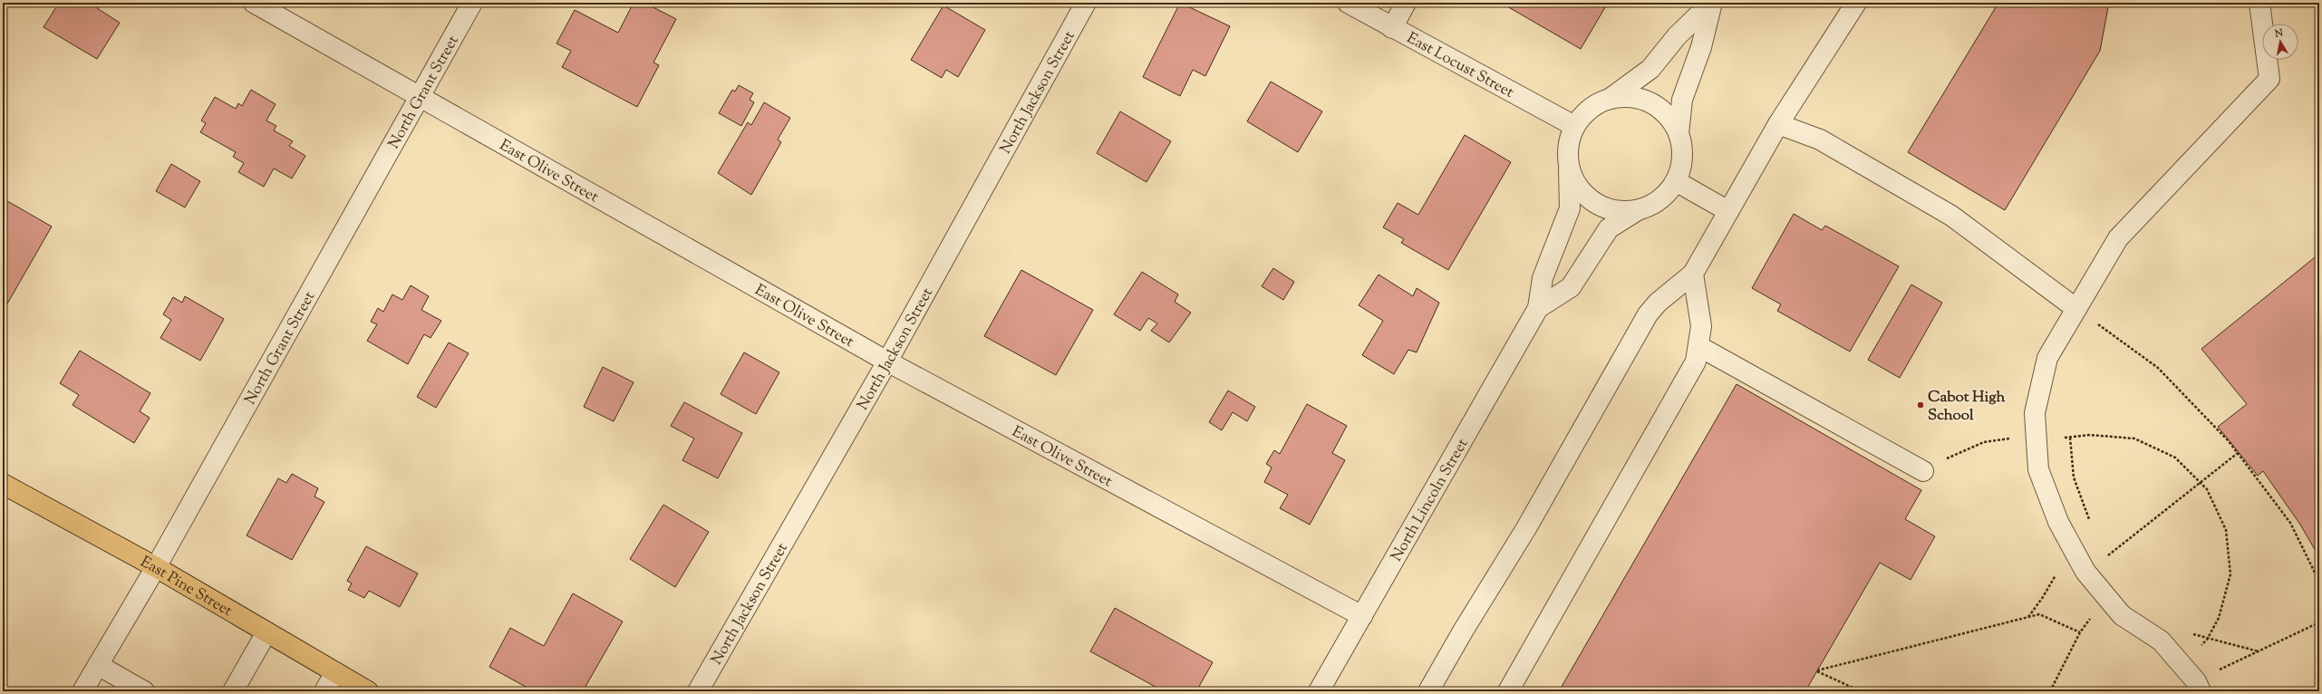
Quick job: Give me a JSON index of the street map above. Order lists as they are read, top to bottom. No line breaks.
{"streets":{"main road":["East Pine Street"],"street":["East Locust Street","North Jackson Street","North Grant Street","East Olive Street","North Lincoln Street"]},"crossings":[["East Locust Street","North Lincoln Street"],["North Jackson Street","East Olive Street"],["North Grant Street","East Olive Street"],["North Grant Street","East Pine Street"],["East Olive Street","North Lincoln Street"]],"places":["Cabot High School"],"north":"top"}
